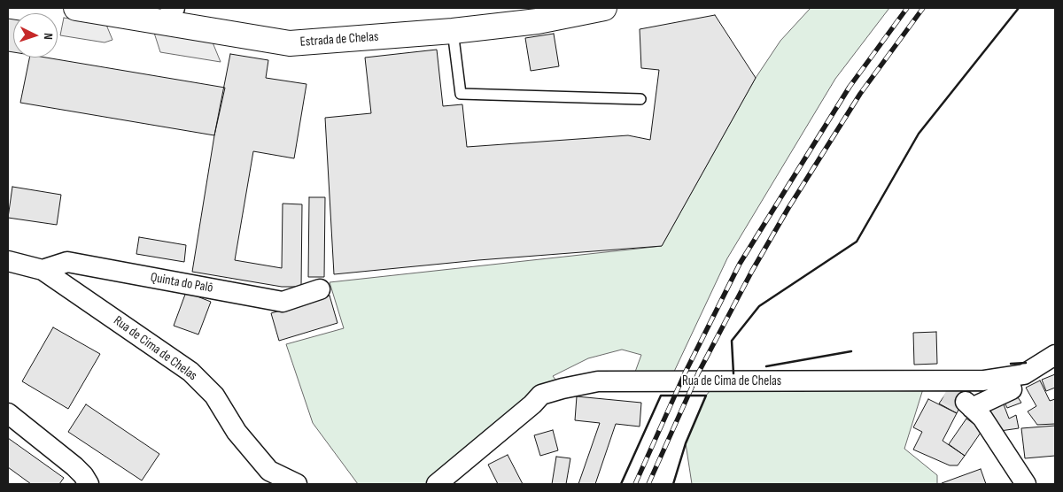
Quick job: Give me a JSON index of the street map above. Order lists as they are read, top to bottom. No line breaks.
{"streets":{"main road":["Estrada de Chelas"],"street":["Quinta do Palô","Rua de Cima de Chelas"]},"crossings":[["Quinta do Palô","Rua de Cima de Chelas"]],"north":"right"}
